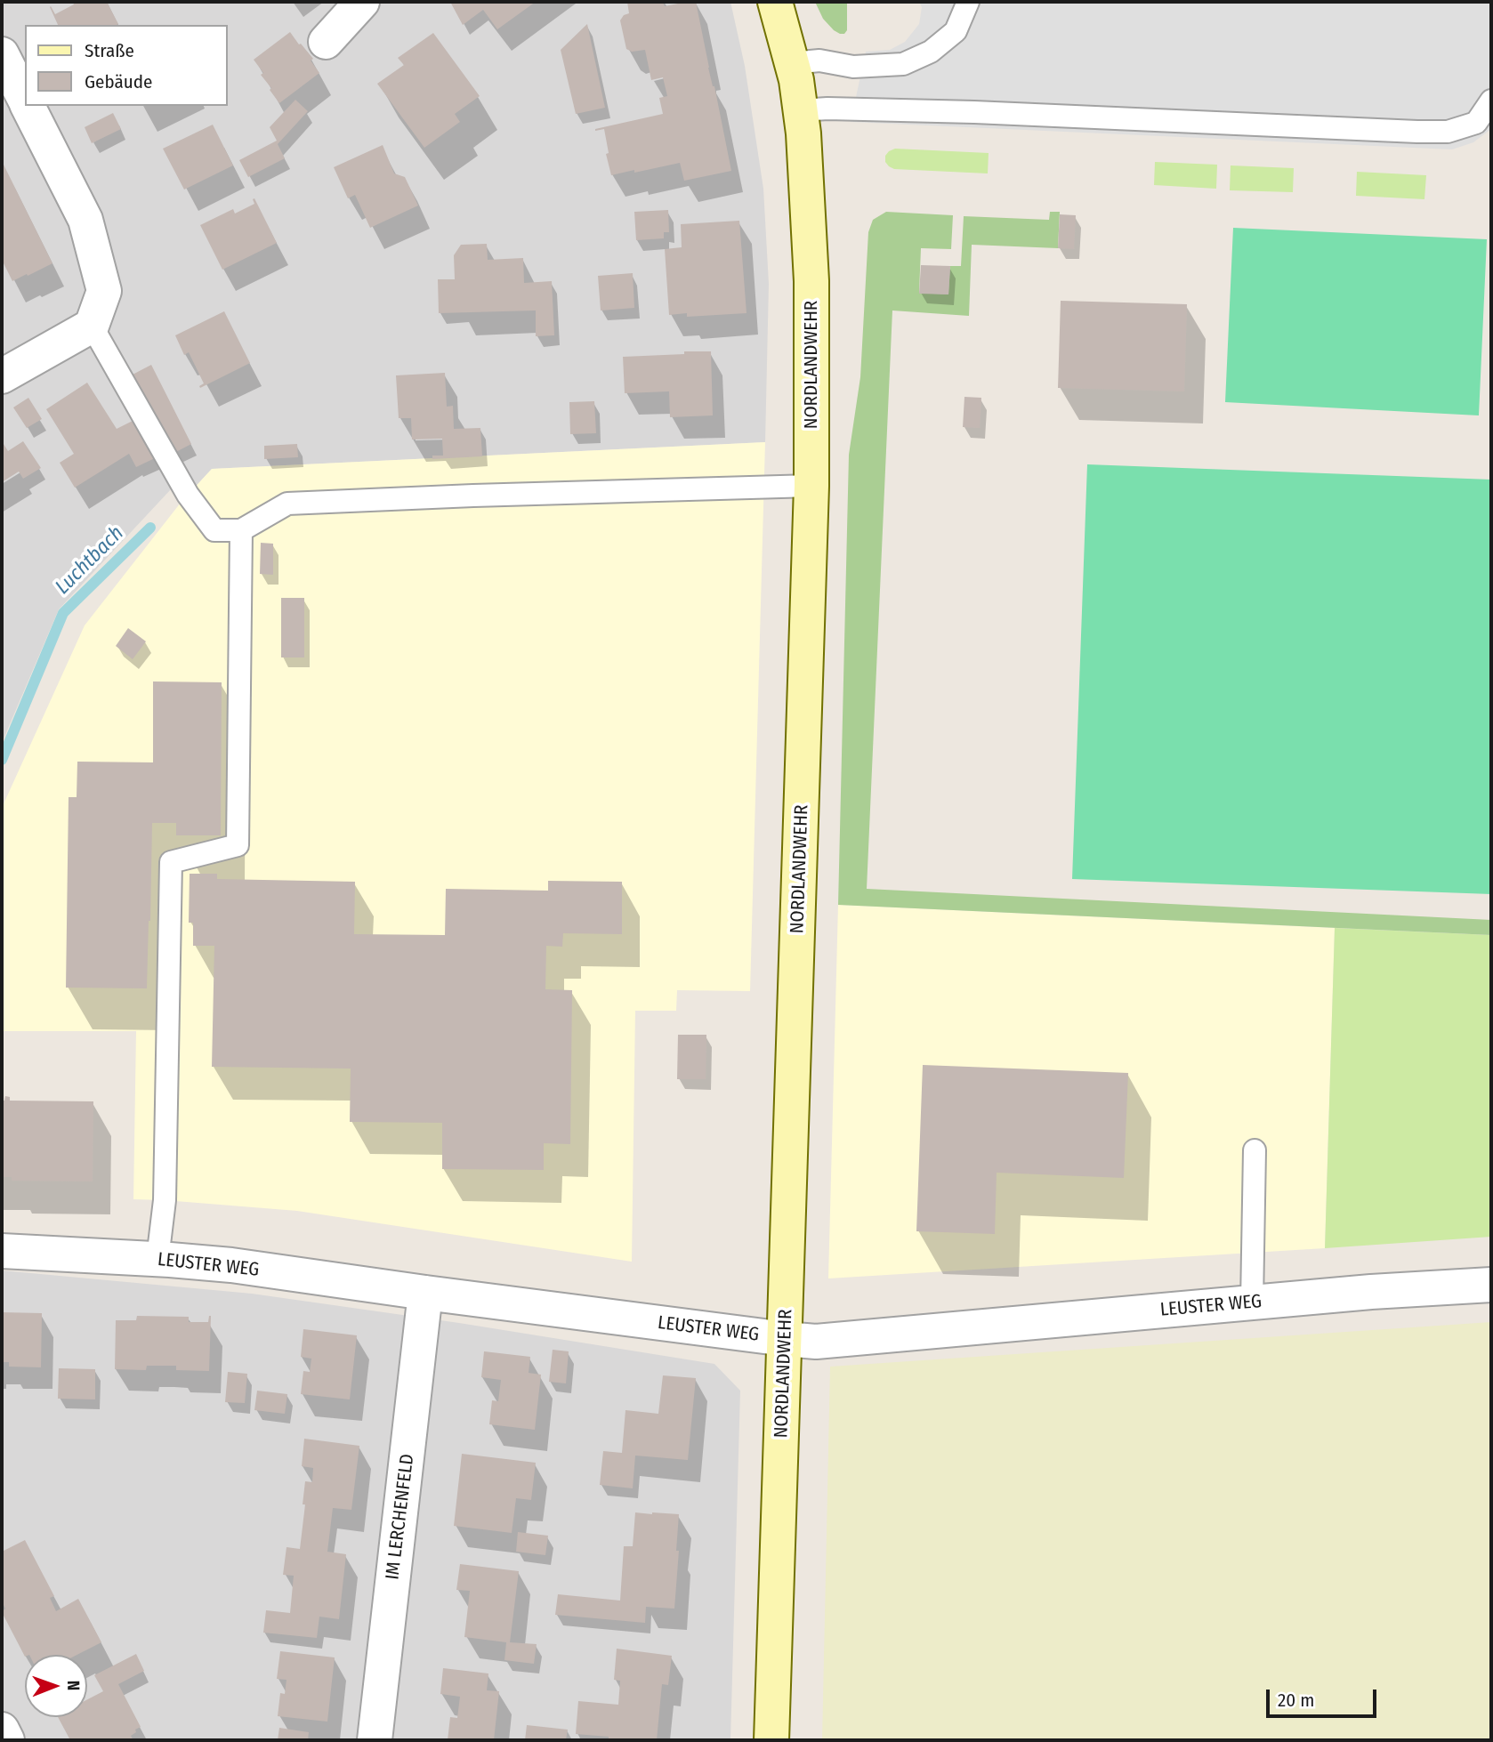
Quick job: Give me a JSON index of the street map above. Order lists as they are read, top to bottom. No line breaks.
{"streets":{"street":["NORDLANDWEHR","LEUSTER WEG","IM LERCHENFELD"]},"crossings":[["NORDLANDWEHR","LEUSTER WEG"],["LEUSTER WEG","IM LERCHENFELD"]],"water":["Luchtbach"],"legend":["Straße","Gebäude"],"scale_bar":"20 m","north":"right"}
